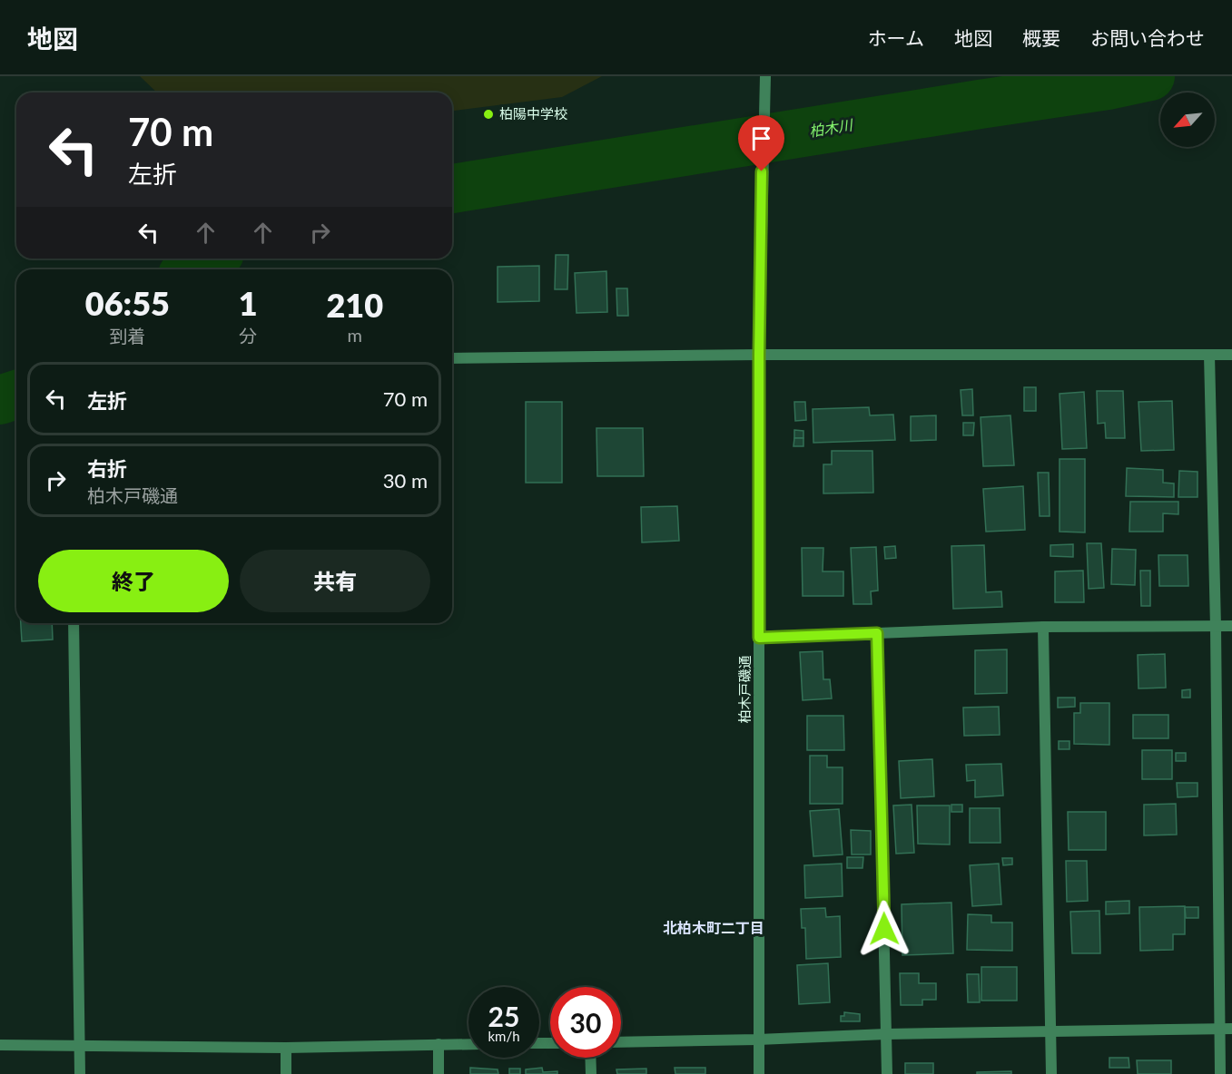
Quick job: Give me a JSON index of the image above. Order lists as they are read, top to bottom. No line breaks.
{"streets":{"street":["柏木戸磯通"]},"districts":["北柏木町二丁目"],"water":["柏木川"],"places":["柏陽中学校"],"north":"bottom left","page":{"header":"地図","nav":["ホーム","地図","概要","お問い合わせ"],"turn":["70 m","左折"],"eta":["06:55","到着","1","分","210","m"],"list":[{"name":"左折","value":"70 m"},{"name":"右折","note":"柏木戸磯通","value":"30 m"}],"buttons":["終了","共有"],"speed":"25 km/h","limit":"30"}}
